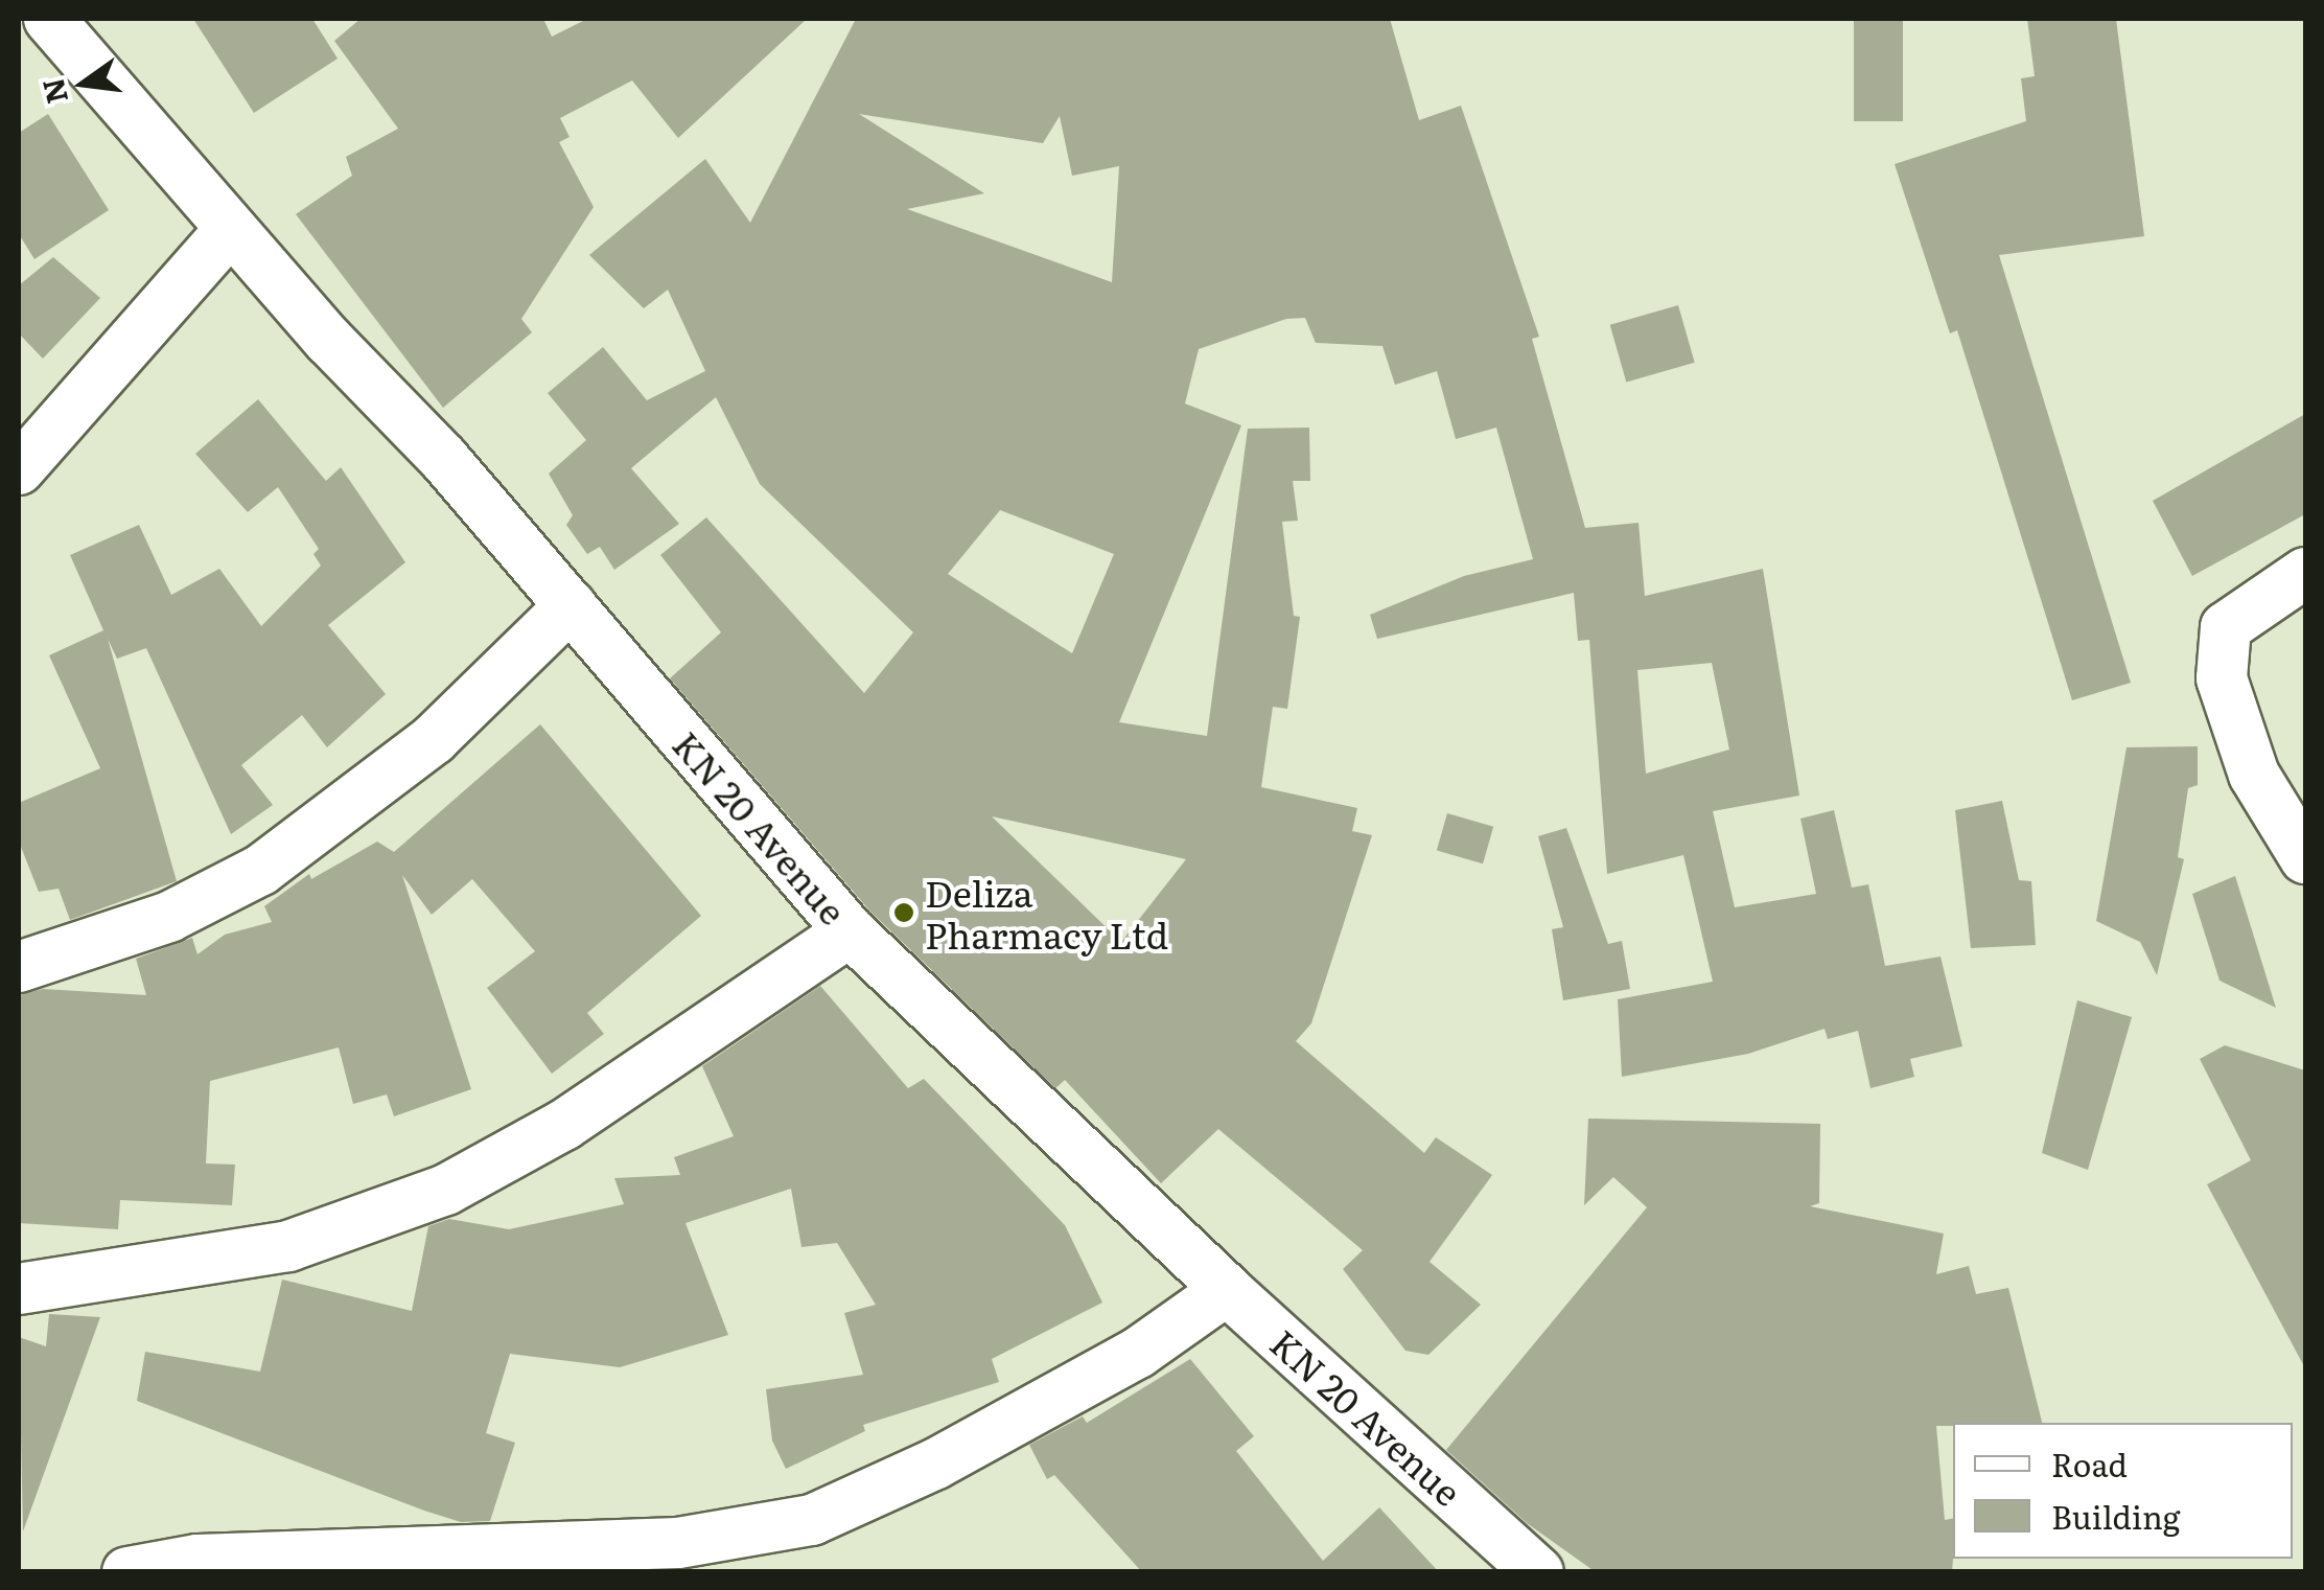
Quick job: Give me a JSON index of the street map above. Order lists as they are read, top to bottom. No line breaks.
{"streets":{"street":["KN 20 Avenue"]},"places":["Deliza Pharmacy Ltd"],"legend":["Road","Building"],"north":"left"}
